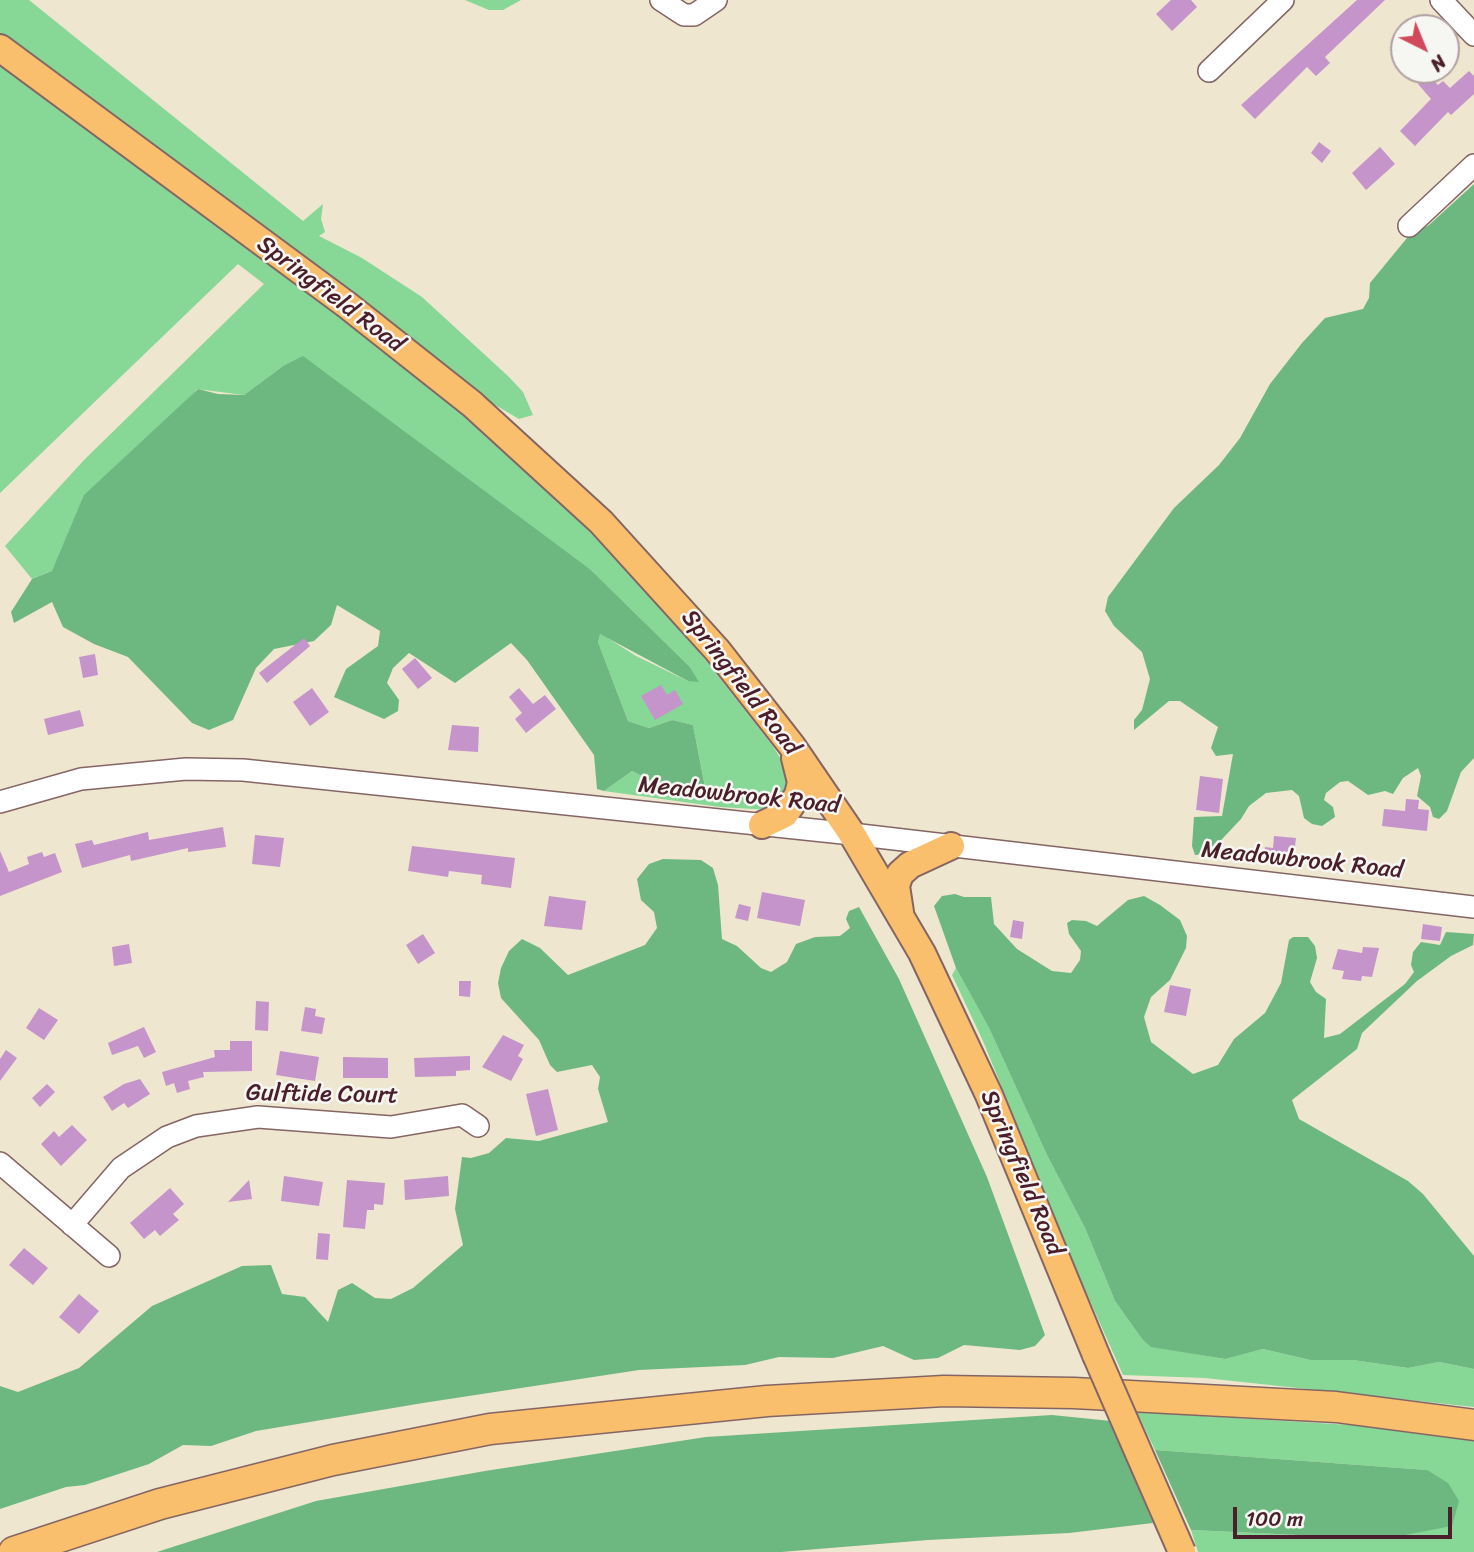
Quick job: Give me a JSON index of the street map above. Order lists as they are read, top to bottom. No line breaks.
{"streets":{"main road":["Springfield Road"],"street":["Meadowbrook Road","Gulftide Court"]},"crossings":[["Springfield Road","Meadowbrook Road"]],"scale_bar":"100 m","north":"bottom right"}
